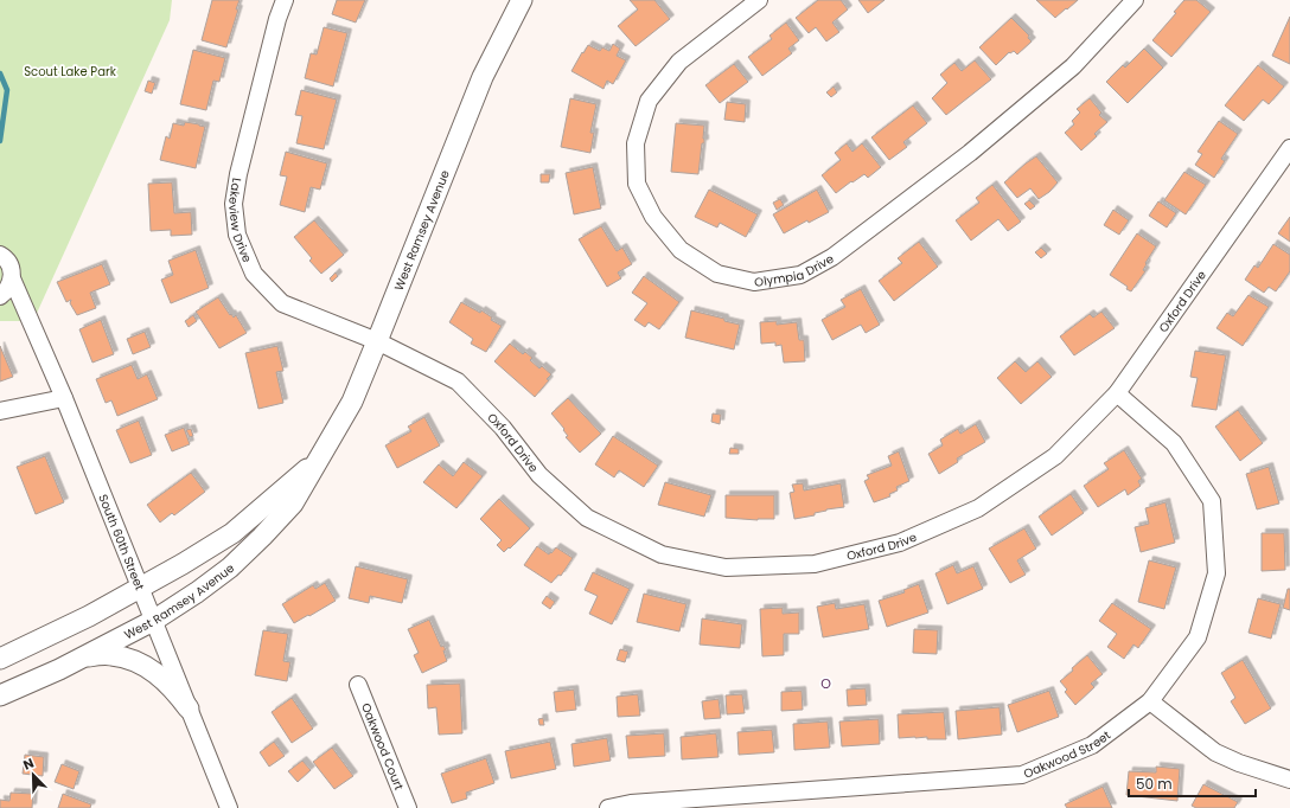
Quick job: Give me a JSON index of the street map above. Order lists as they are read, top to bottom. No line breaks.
{"streets":{"street":["Lakeview Drive","West Ramsey Avenue","Olympia Drive","Oxford Drive","South 60th Street","Oakwood Court","Oakwood Street"]},"crossings":[["Lakeview Drive","West Ramsey Avenue"],["Lakeview Drive","Oxford Drive"],["West Ramsey Avenue","Oxford Drive"],["West Ramsey Avenue","South 60th Street"],["Oxford Drive","Oakwood Street"]],"districts":["O"],"parks":["Scout Lake Park"],"scale_bar":"50 m","north":"top left"}
